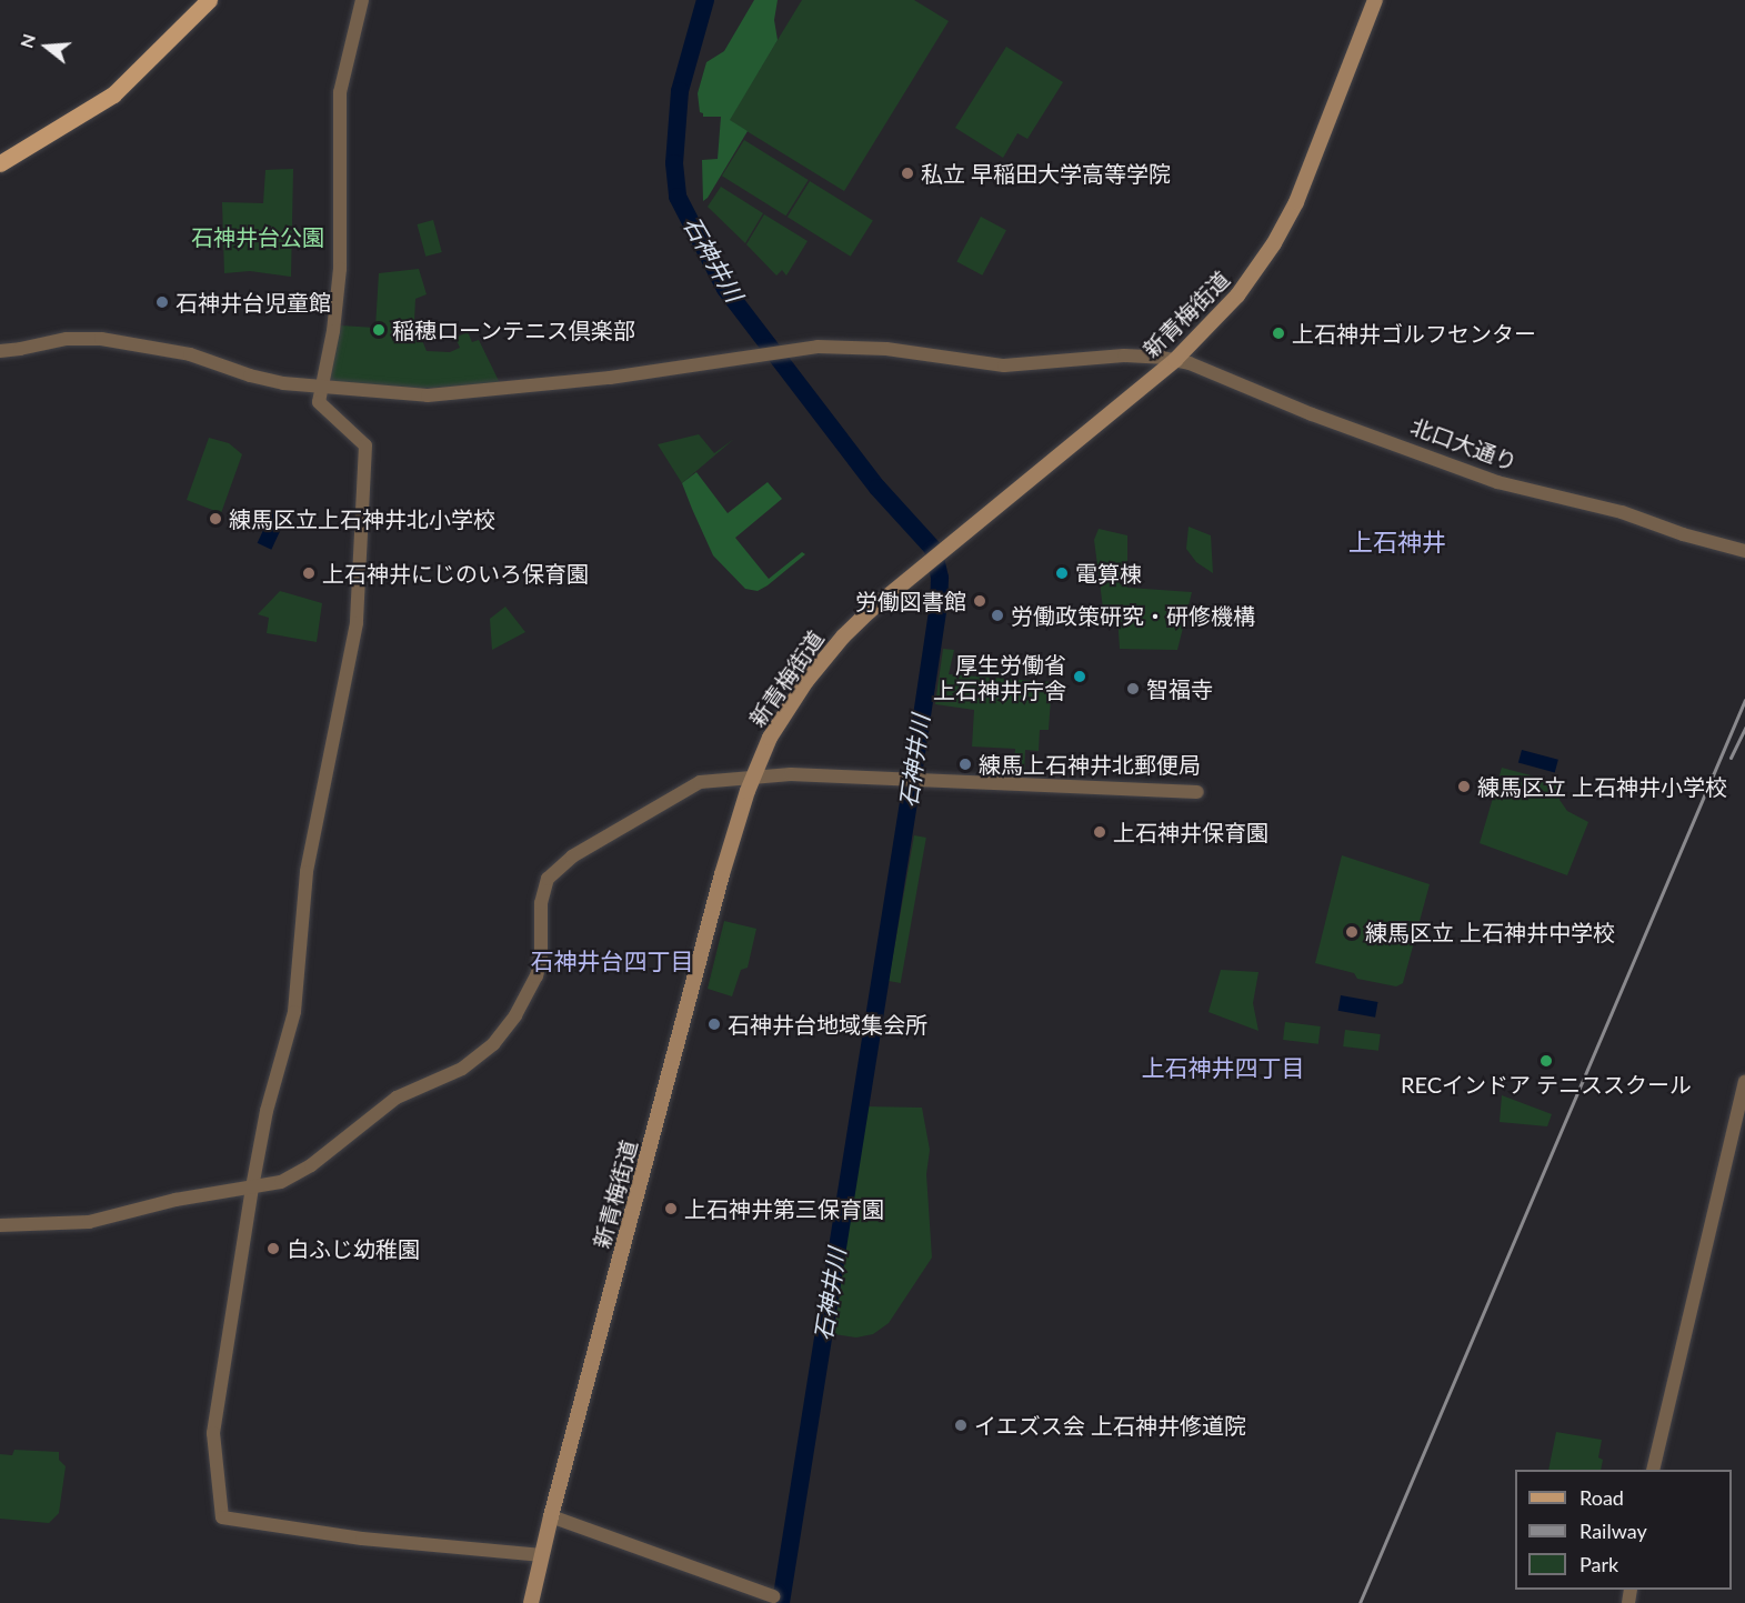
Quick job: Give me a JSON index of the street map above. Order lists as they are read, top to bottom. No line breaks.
{"streets":{"main road":["新青梅街道"],"street":["北口大通り"]},"crossings":[["新青梅街道","北口大通り"]],"districts":["上石神井","石神井台四丁目","上石神井四丁目"],"water":["石神井川"],"parks":["石神井台公園"],"places":["私立 早稲田大学高等学院","石神井台児童館","稲穂ローンテニス倶楽部","上石神井ゴルフセンター","練馬区立上石神井北小学校","上石神井にじのいろ保育園","電算棟","労働図書館","労働政策研究・研修機構","厚生労働省 上石神井庁舎","智福寺","練馬上石神井北郵便局","練馬区立 上石神井小学校","上石神井保育園","練馬区立 上石神井中学校","石神井台地域集会所","RECインドア テニススクール","上石神井第三保育園","白ふじ幼稚園","イエズス会 上石神井修道院"],"legend":["Road","Railway","Park"],"north":"left"}
